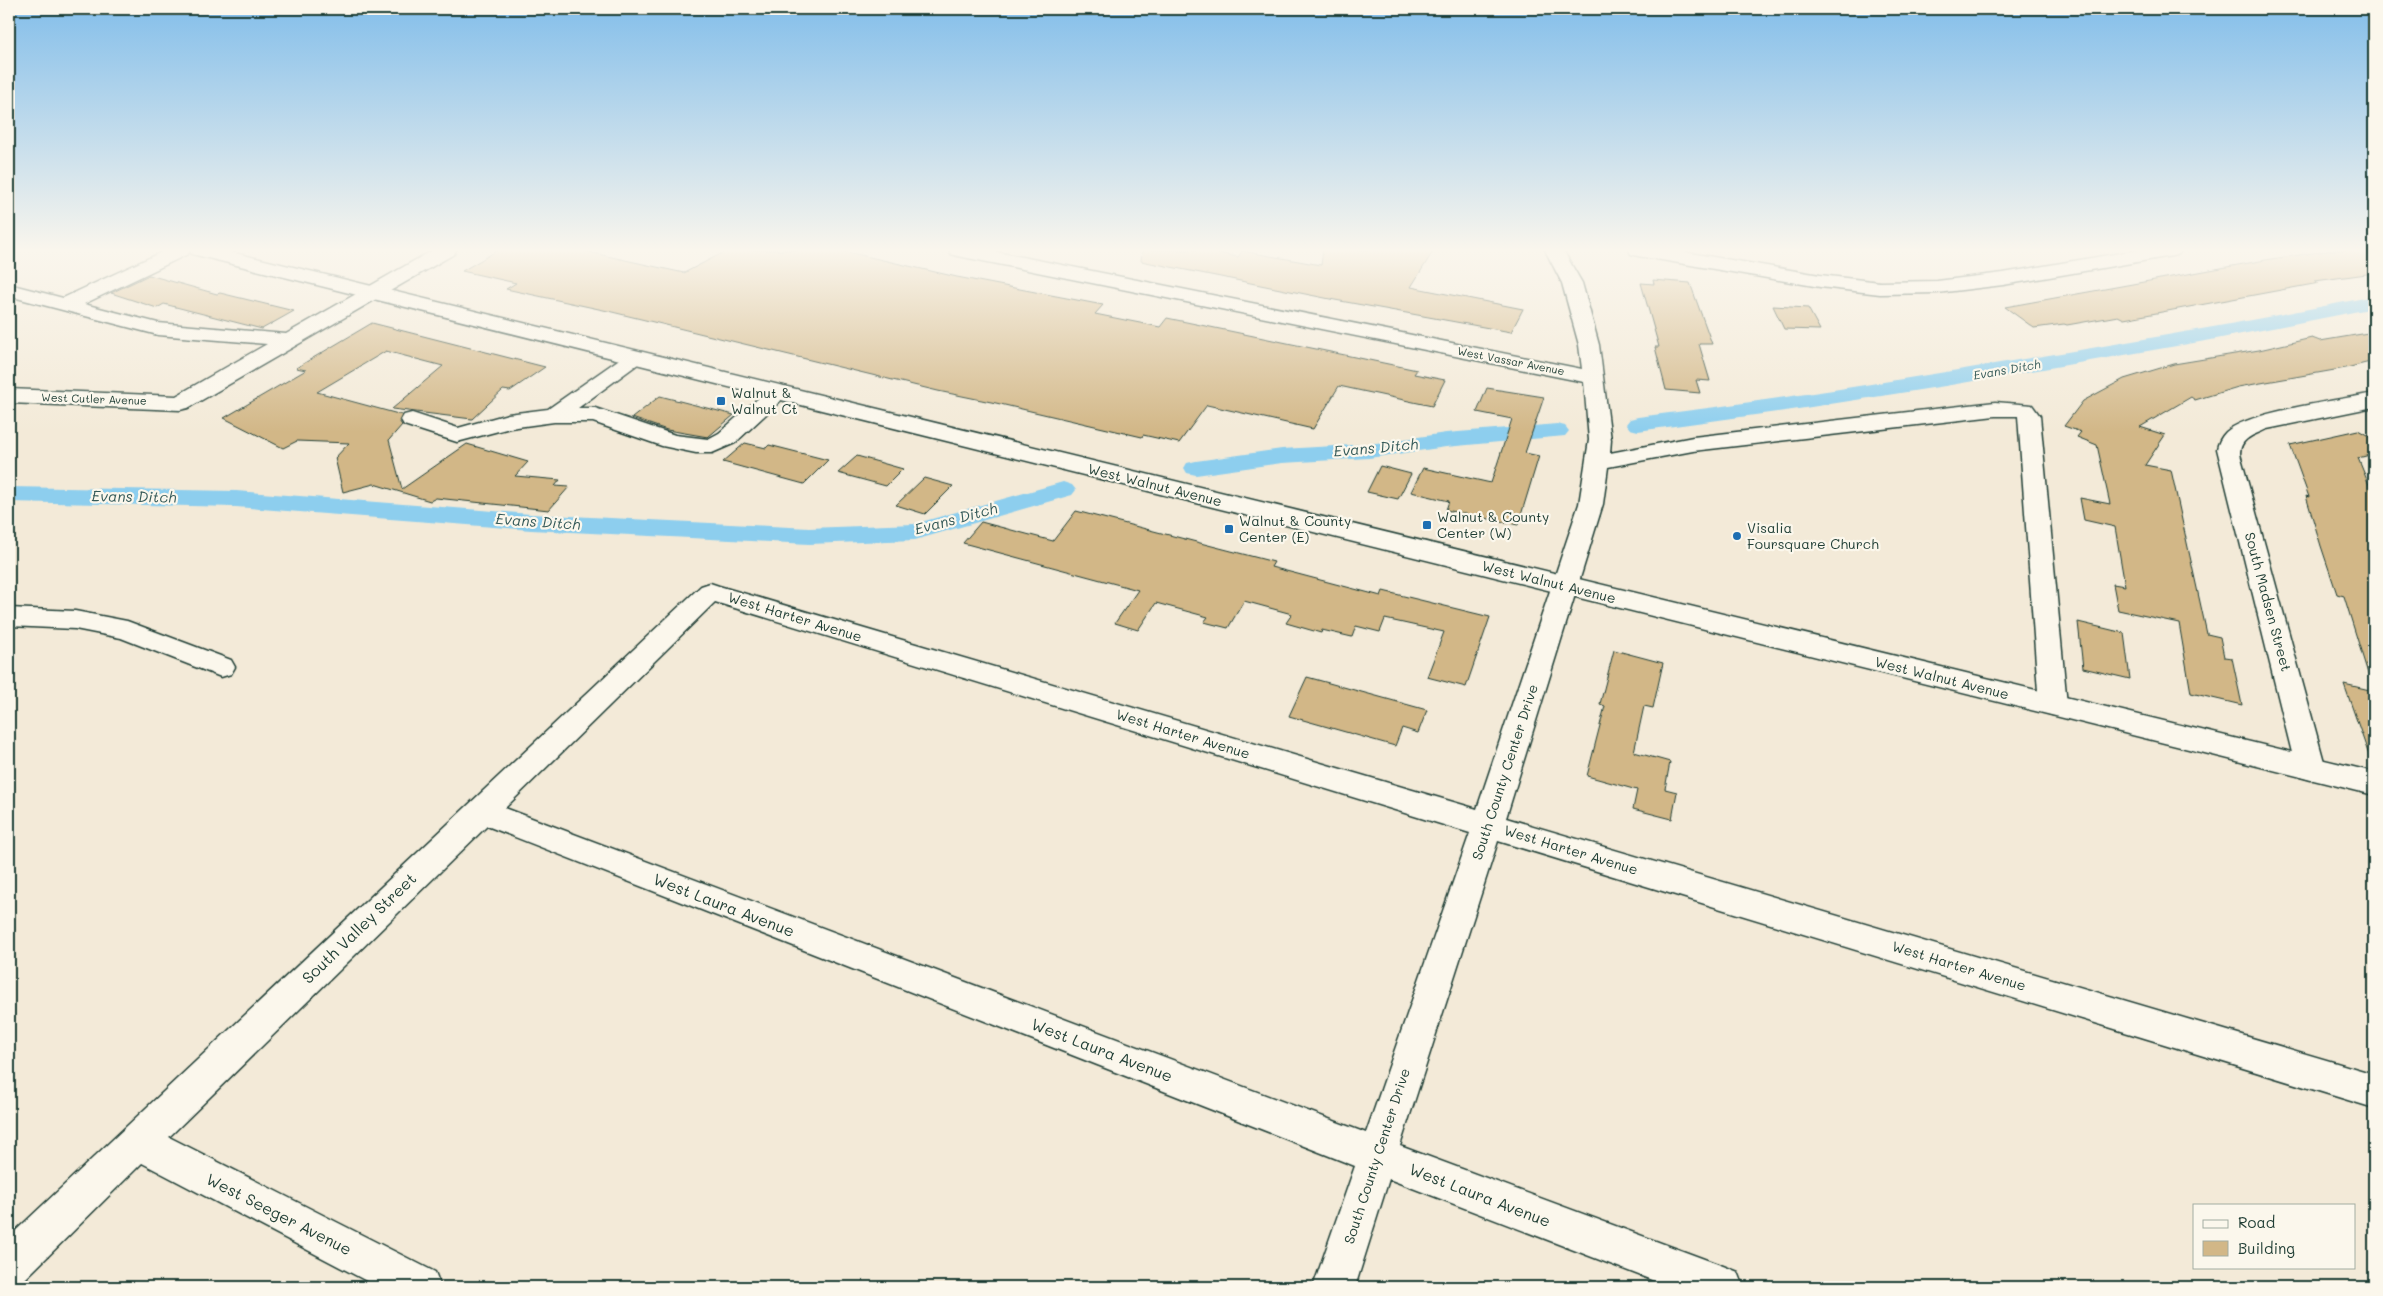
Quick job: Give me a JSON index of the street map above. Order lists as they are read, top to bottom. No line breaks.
{"streets":{"street":["West Vassar Avenue","West Cutler Avenue","West Walnut Avenue","South Madsen Street","West Harter Avenue","South County Center Drive","West Laura Avenue","South Valley Street","West Seeger Avenue"]},"crossings":[["West Vassar Avenue","South County Center Drive"],["West Walnut Avenue","South Madsen Street"],["West Walnut Avenue","South County Center Drive"],["West Harter Avenue","South County Center Drive"],["West Harter Avenue","South Valley Street"],["South County Center Drive","West Laura Avenue"],["West Laura Avenue","South Valley Street"],["South Valley Street","West Seeger Avenue"]],"water":["Evans Ditch"],"places":{"transit":["Walnut & Walnut Ct","Walnut & County Center (W)","Walnut & County Center (E)"],"other":["Visalia Foursquare Church"]},"legend":["Road","Building"]}
